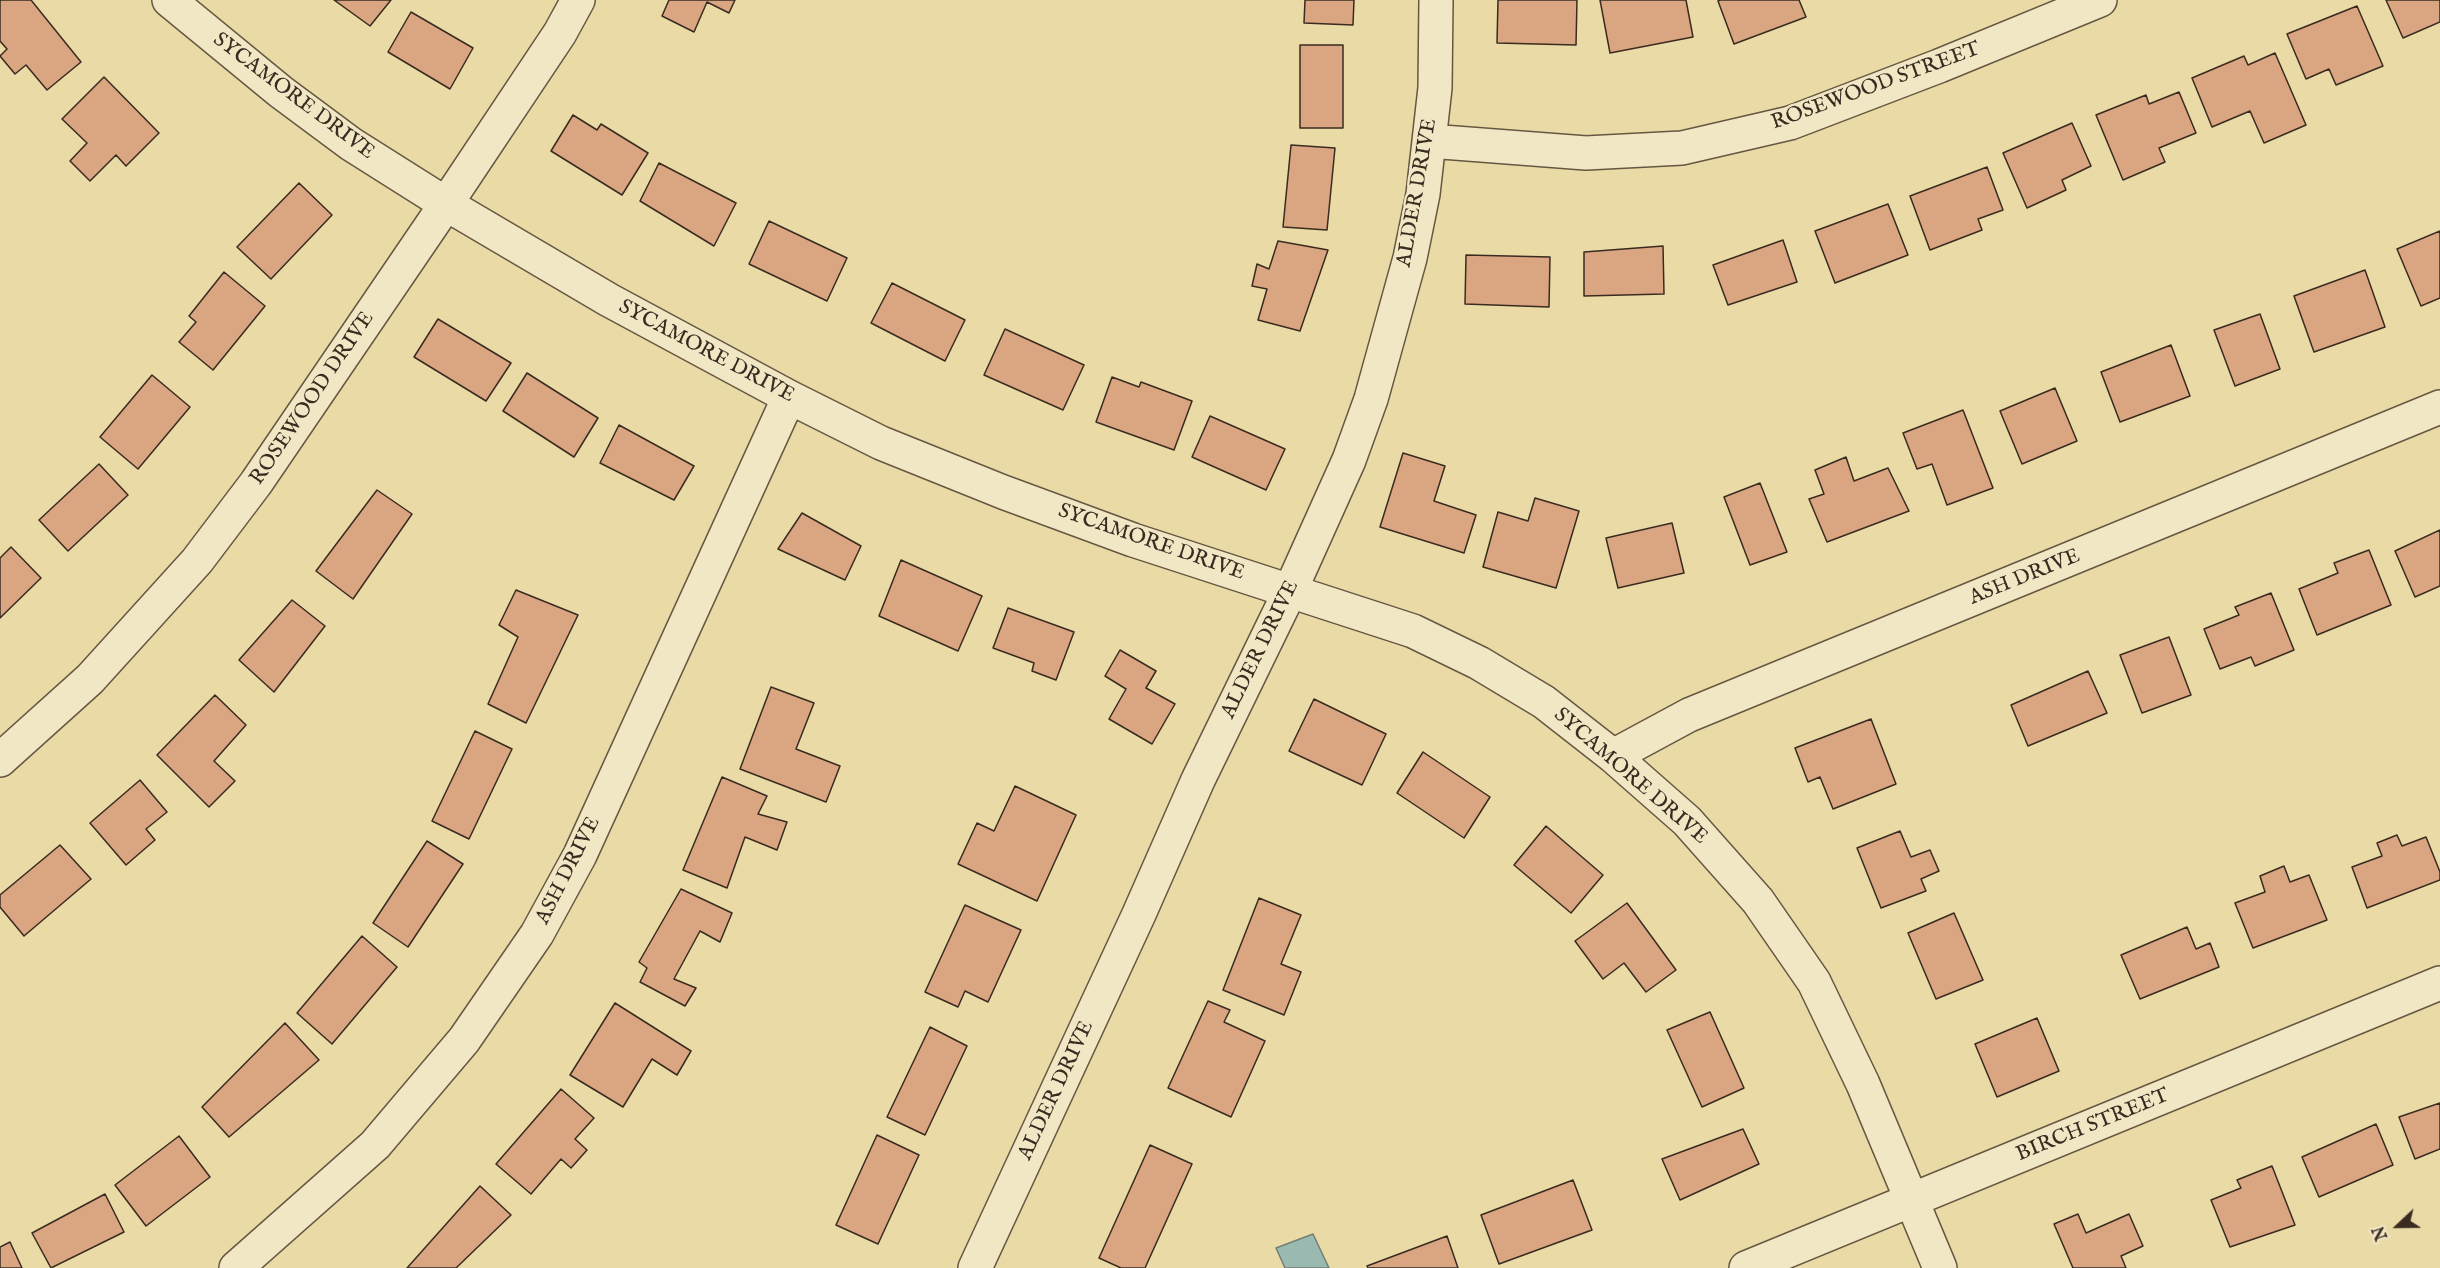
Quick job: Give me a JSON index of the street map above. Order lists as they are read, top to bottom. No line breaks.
{"streets":{"street":["ROSEWOOD STREET","SYCAMORE DRIVE","ALDER DRIVE","ROSEWOOD DRIVE","ASH DRIVE","BIRCH STREET"]},"crossings":[["ROSEWOOD STREET","ALDER DRIVE"],["SYCAMORE DRIVE","ALDER DRIVE"],["SYCAMORE DRIVE","ROSEWOOD DRIVE"],["SYCAMORE DRIVE","ASH DRIVE"],["SYCAMORE DRIVE","BIRCH STREET"]],"north":"left"}
